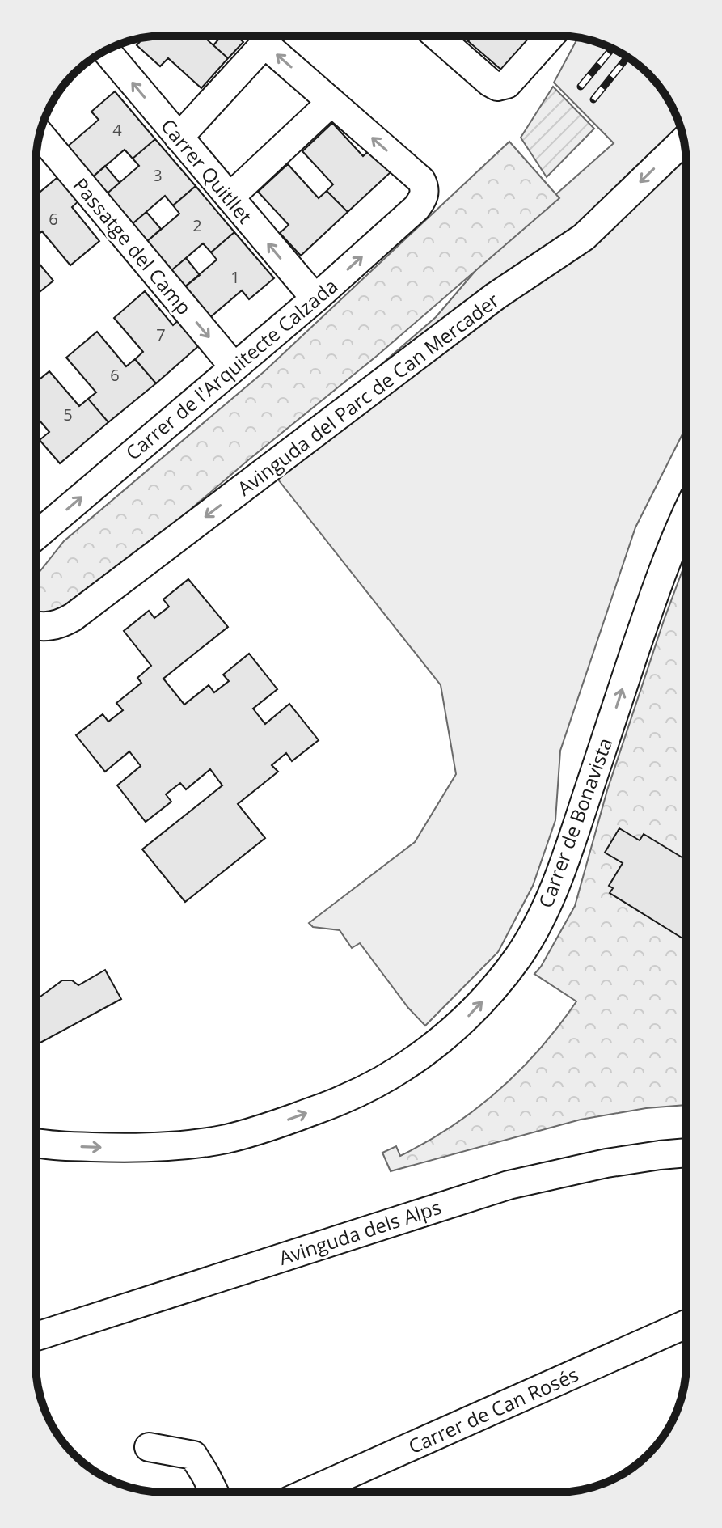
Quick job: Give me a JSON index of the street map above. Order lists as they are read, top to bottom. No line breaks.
{"streets":{"street":["Carrer Quitllet","Passatge del Camp","Carrer de l'Arquitecte Calzada","Avinguda del Parc de Can Mercader","Carrer de Bonavista","Avinguda dels Alps","Carrer de Can Rosés"]},"crossings":[["Carrer Quitllet","Carrer de l'Arquitecte Calzada"],["Passatge del Camp","Carrer de l'Arquitecte Calzada"]],"one_way":["Carrer Quitllet","Passatge del Camp","Avinguda del Parc de Can Mercader","Carrer de Bonavista"],"house_numbers":["4","3","6","2","1","7","6","5"]}
